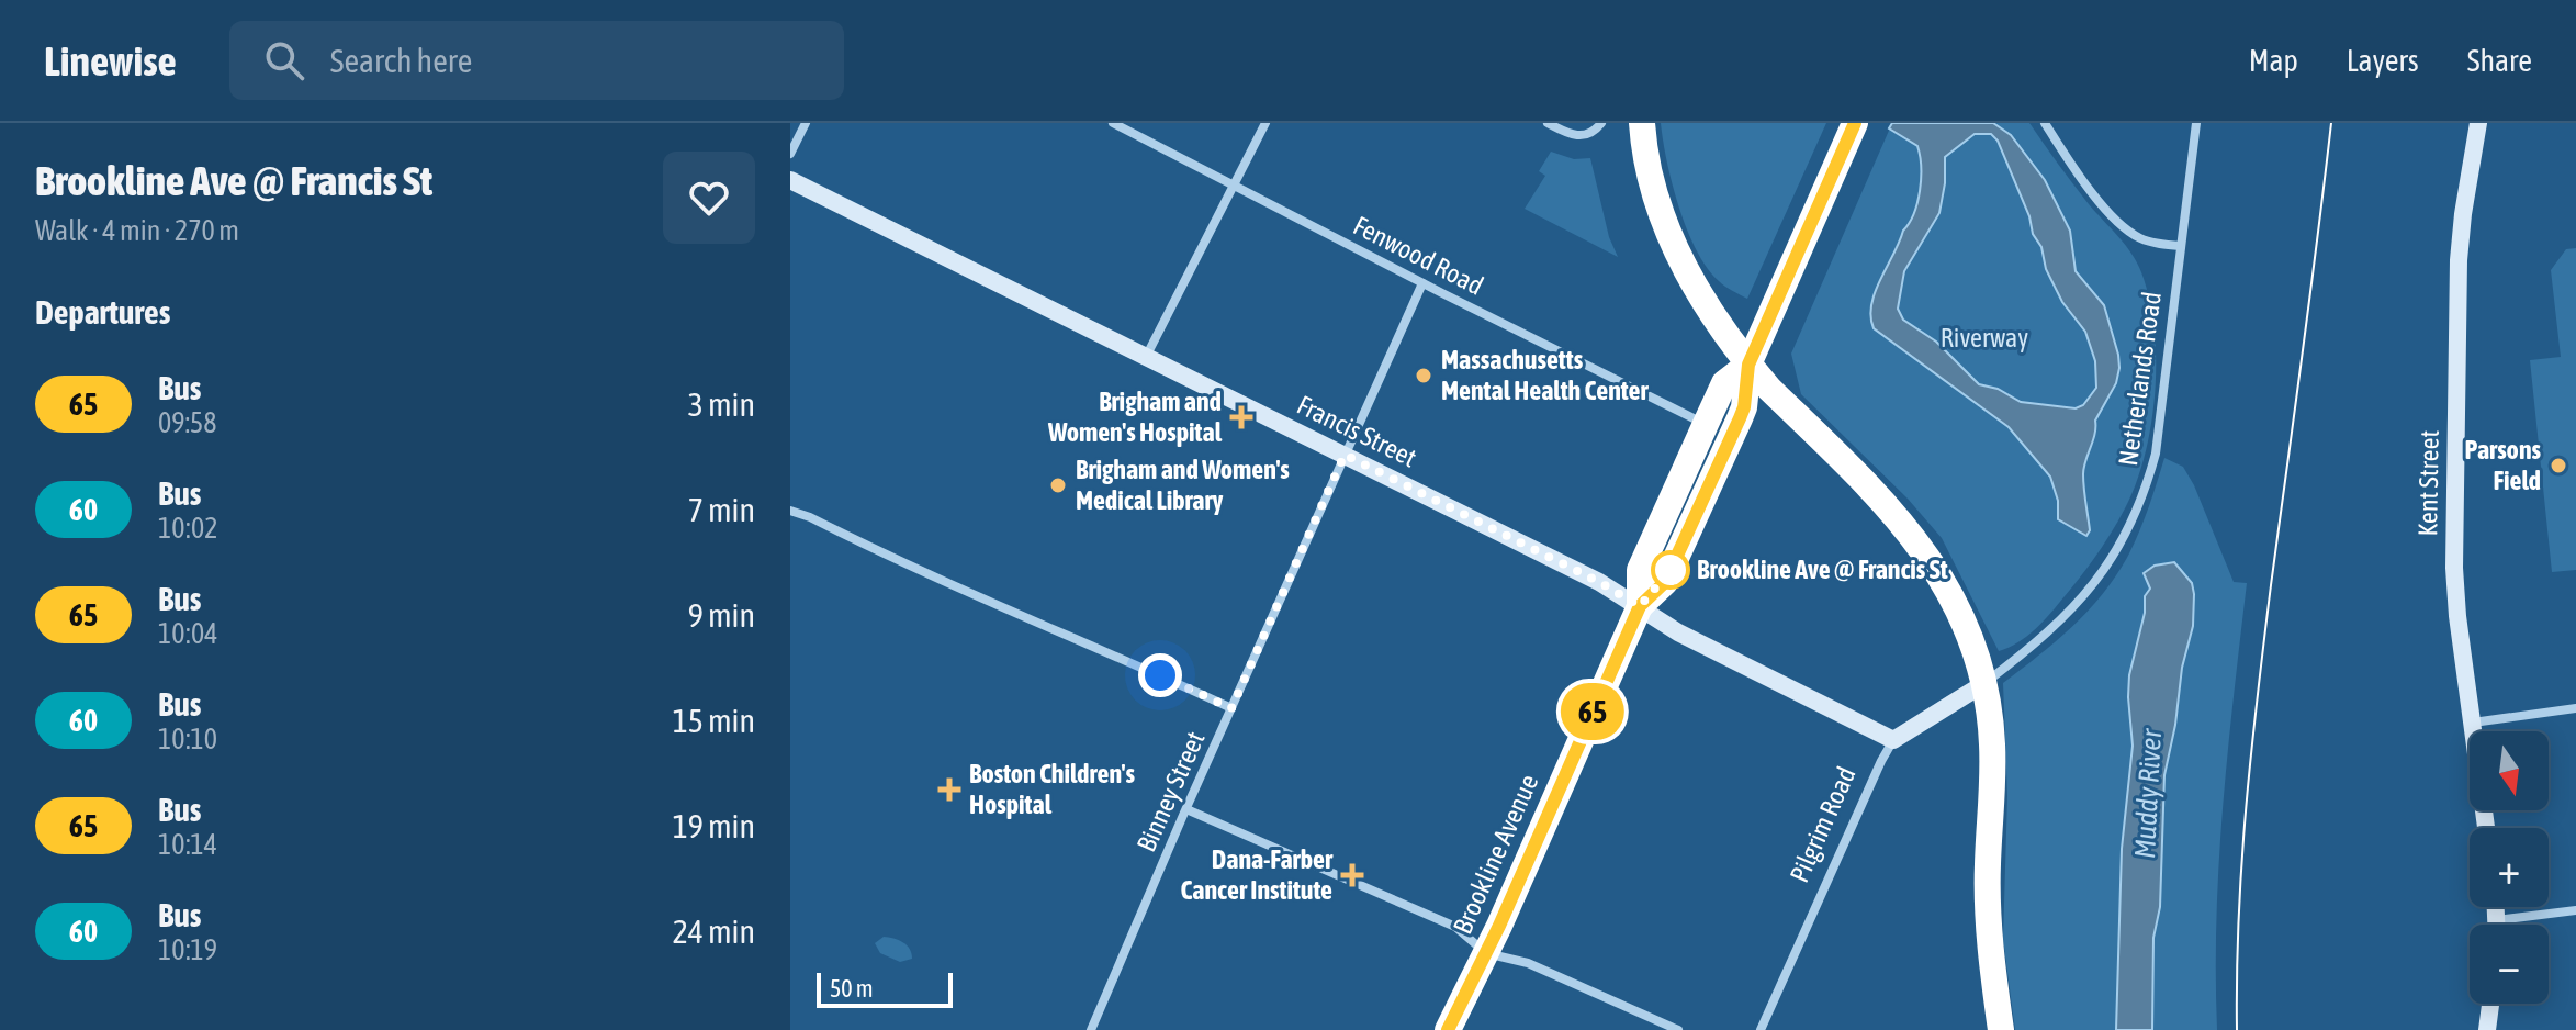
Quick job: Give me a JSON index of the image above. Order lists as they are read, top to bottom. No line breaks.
{"streets":{"highway":["Brookline Avenue"],"main road":["Francis Street","Kent Street","Pilgrim Road"],"street":["Fenwood Road","Netherlands Road","Binney Street"]},"crossings":[["Fenwood Road","Binney Street"],["Fenwood Road","Brookline Avenue"],["Netherlands Road","Pilgrim Road"],["Francis Street","Binney Street"],["Francis Street","Pilgrim Road"],["Francis Street","Brookline Avenue"]],"water":["Muddy River"],"parks":["Riverway"],"places":{"other":["Massachusetts Mental Health Center","Parsons Field","Brigham and Women's Medical Library","Brookline Ave @ Francis St"],"health":["Brigham and Women's Hospital","Boston Children's Hospital","Dana-Farber Cancer Institute"]},"lines":["bus line 65"],"scale_bar":"50 m","north":"bottom","page":{"header":"Linewise","search":"Search here","nav":["Map","Layers","Share"],"heading":[["Brookline Ave @ Francis St","Walk · 4 min · 270 m"],"Departures"],"on_map":"65","list":[{"mark":"65","name":"Bus","note":"09:58","value":"3 min"},{"mark":"60","name":"Bus","note":"10:02","value":"7 min"},{"mark":"65","name":"Bus","note":"10:04","value":"9 min"},{"mark":"60","name":"Bus","note":"10:10","value":"15 min"},{"mark":"65","name":"Bus","note":"10:14","value":"19 min"},{"mark":"60","name":"Bus","note":"10:19","value":"24 min"}],"map_buttons":["+","−"],"scale":"50 m"}}
